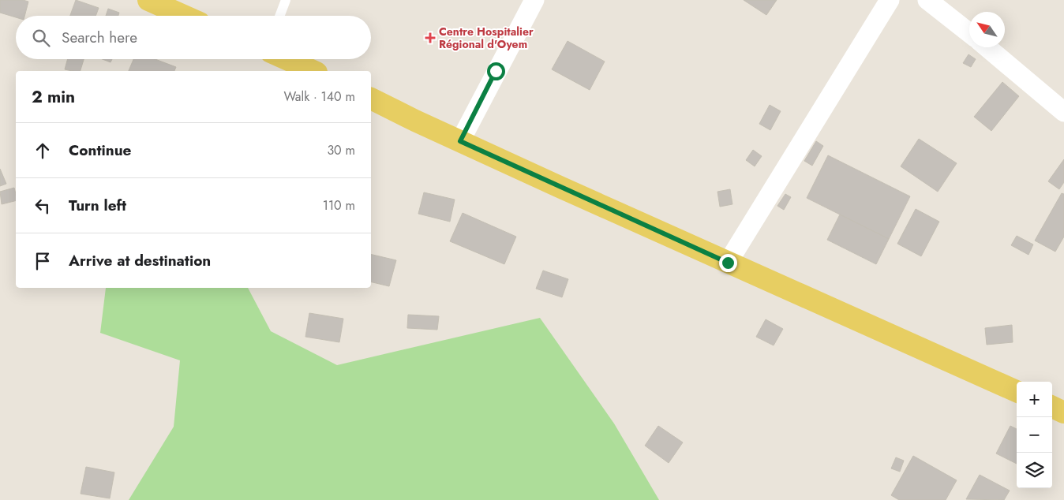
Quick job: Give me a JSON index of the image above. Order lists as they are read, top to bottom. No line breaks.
{"places":{"health":["Centre Hospitalier Régional d'Oyem"]},"north":"top left","page":{"search":"Search here","heading":["2 min","Walk · 140 m"],"list":[["Continue","30 m"],["Turn left","110 m"],"Arrive at destination"],"map_buttons":["+","−"]}}
